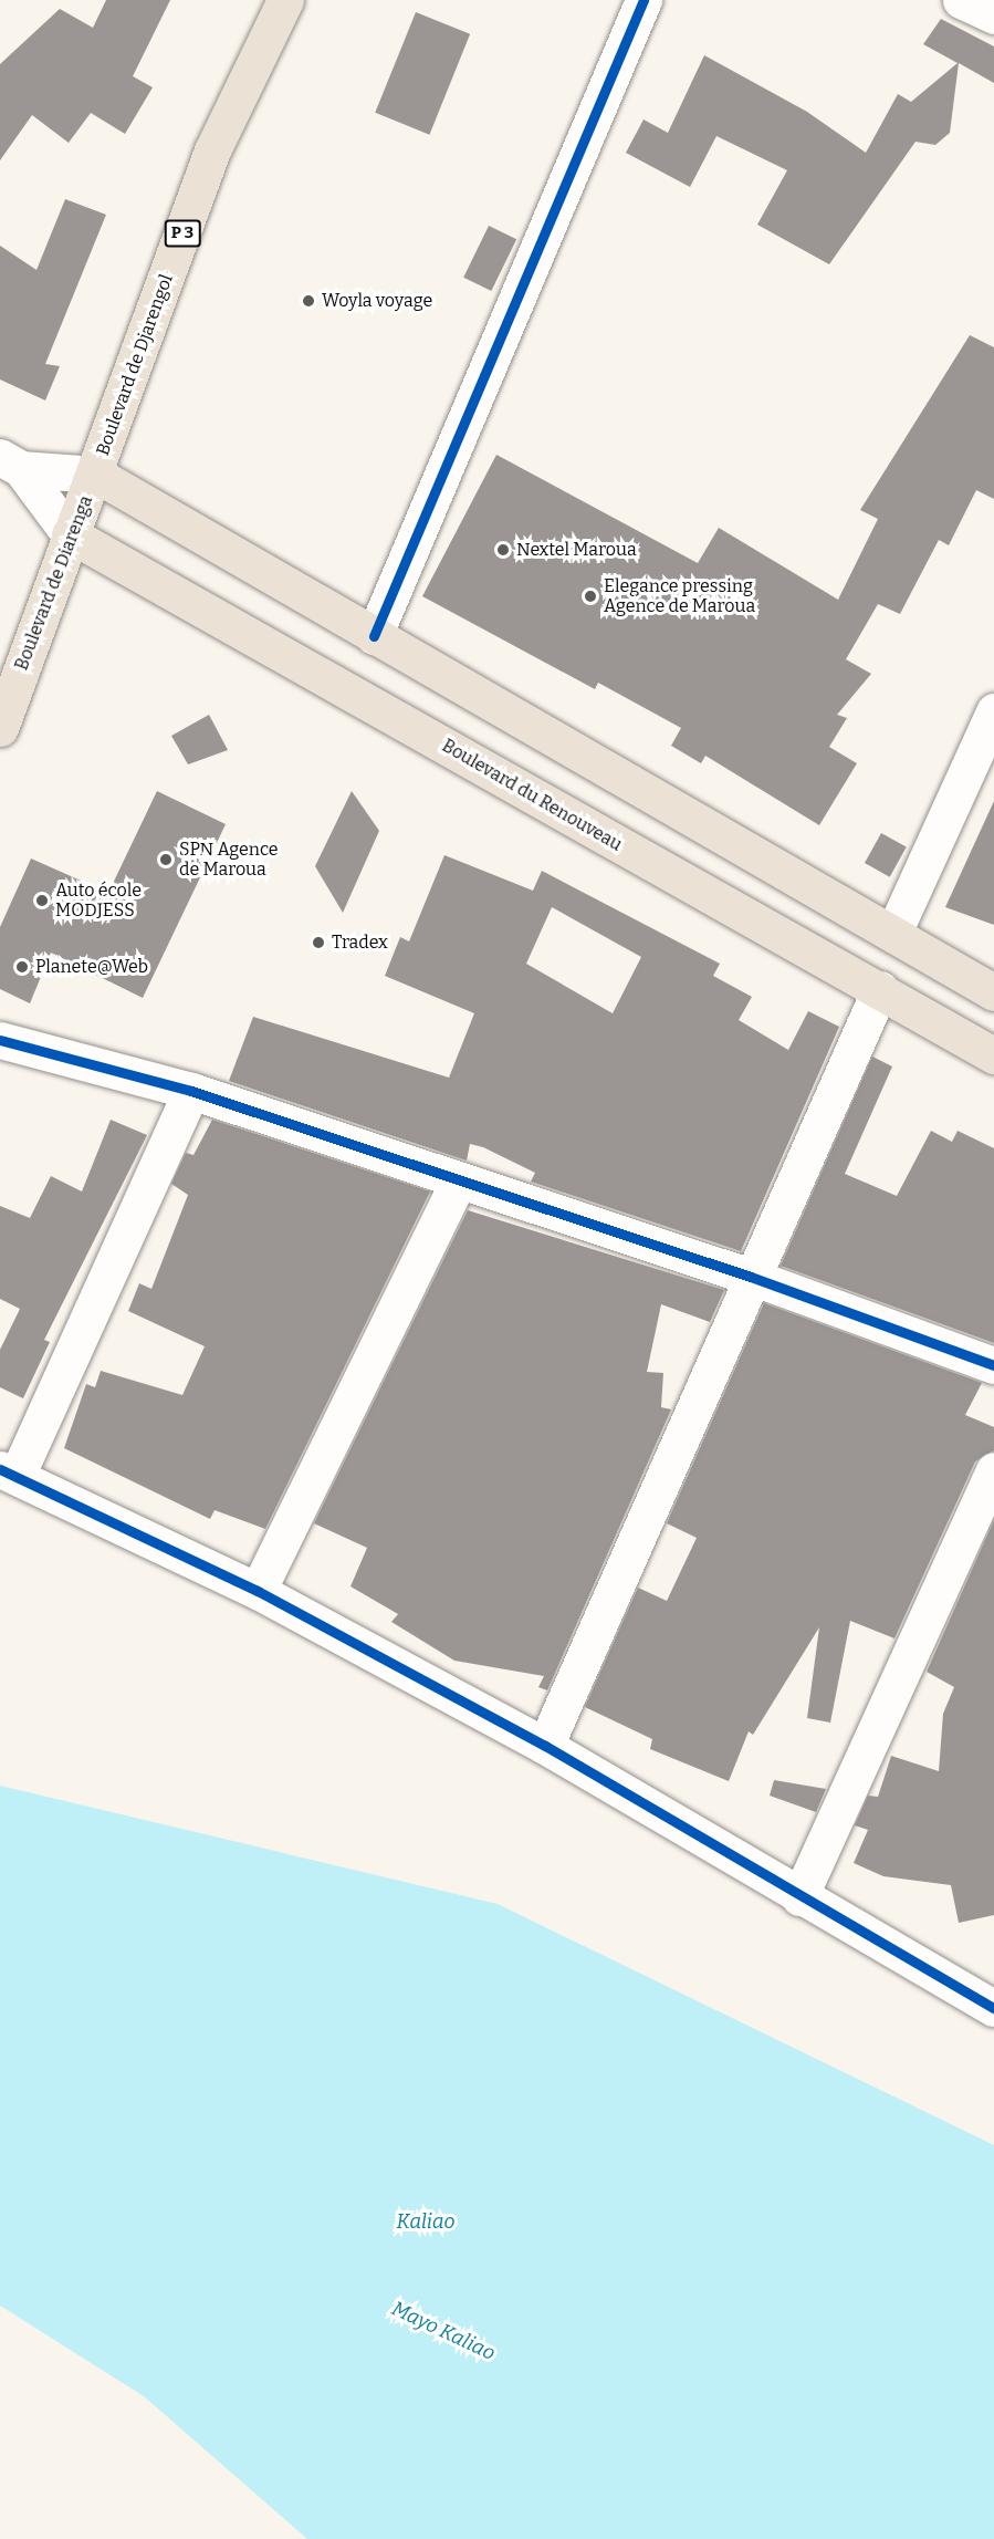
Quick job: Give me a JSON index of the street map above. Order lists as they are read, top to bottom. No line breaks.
{"streets":{"main road":["P 3","Boulevard de Djarengol","Boulevard de Diarenga","Boulevard du Renouveau"]},"crossings":[["Boulevard de Djarengol","Boulevard de Diarenga"],["Boulevard de Diarenga","Boulevard du Renouveau"]],"water":["Kaliao","Mayo Kaliao"],"places":["Woyla voyage","Nextel Maroua","Elegance pressing Agence de Maroua","SPN Agence de Maroua","Auto école MODJESS","Tradex","Planete@Web"]}
